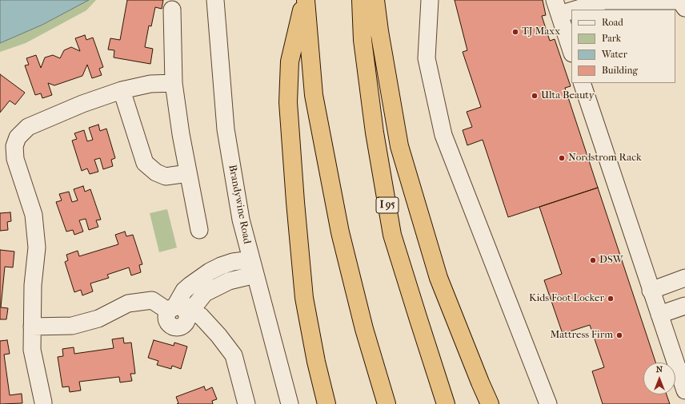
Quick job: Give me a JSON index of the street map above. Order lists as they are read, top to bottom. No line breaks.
{"streets":{"highway":["I 95"],"street":["Brandywine Road"]},"places":["TJ Maxx","Ulta Beauty","Nordstrom Rack","DSW","Kids Foot Locker","Mattress Firm"],"legend":["Road","Park","Water","Building"],"north":"top"}
